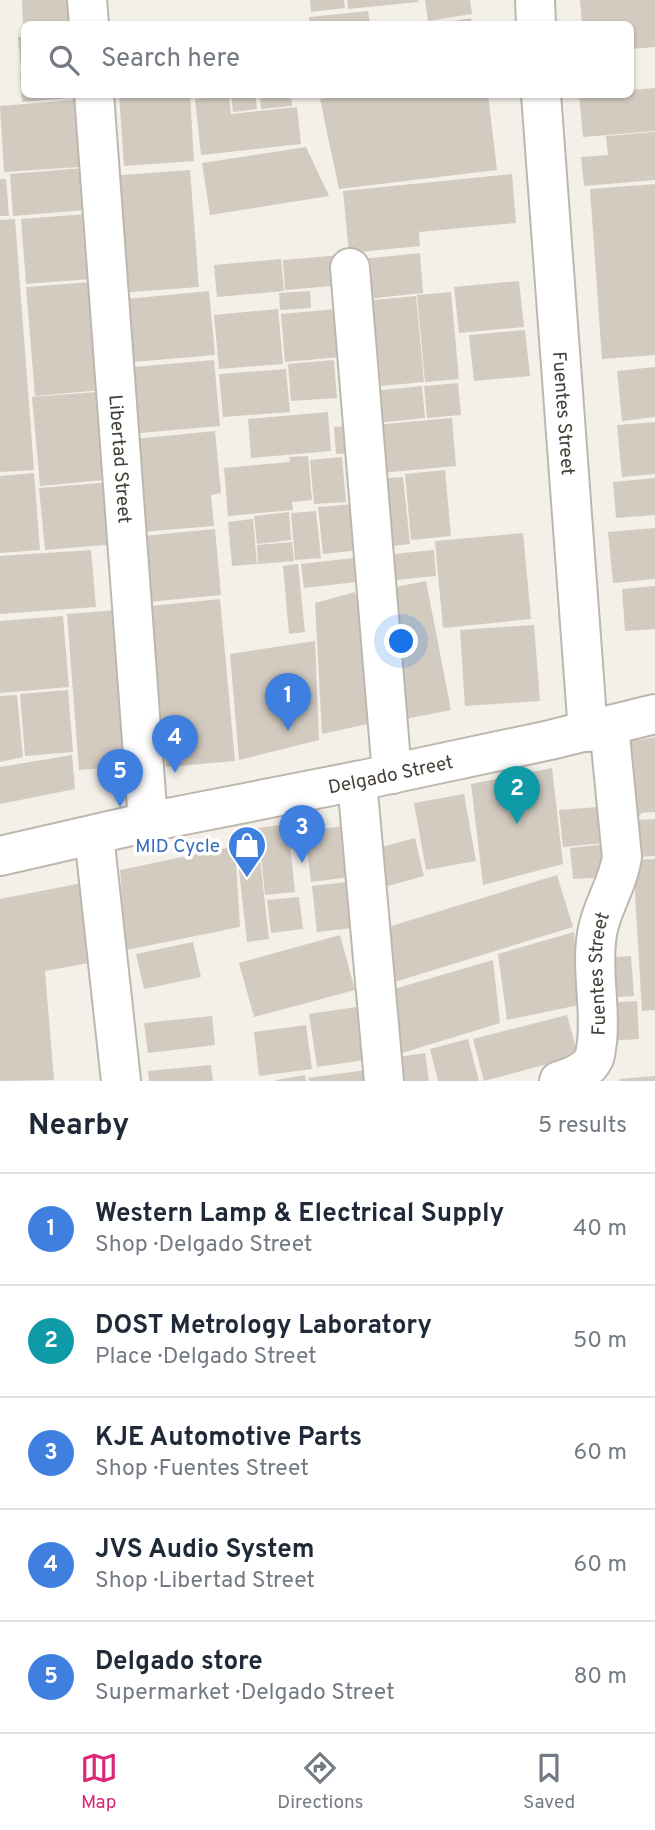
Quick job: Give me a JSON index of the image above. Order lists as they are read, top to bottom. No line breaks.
{"streets":{"street":["Fuentes Street","Libertad Street","Delgado Street"]},"crossings":[["Fuentes Street","Delgado Street"],["Libertad Street","Delgado Street"]],"places":{"shop":["MID Cycle"]},"page":{"search":"Search here","pins":["1","4","5","2","3"],"heading":["Nearby","5 results"],"list":[{"mark":"1","name":"Western Lamp & Electrical Supply","note":"Shop · Delgado Street","value":"40 m"},{"mark":"2","name":"DOST Metrology Laboratory","note":"Place · Delgado Street","value":"50 m"},{"mark":"3","name":"KJE Automotive Parts","note":"Shop · Fuentes Street","value":"60 m"},{"mark":"4","name":"JVS Audio System","note":"Shop · Libertad Street","value":"60 m"},{"mark":"5","name":"Delgado store","note":"Supermarket · Delgado Street","value":"80 m"}],"nav":["Map","Directions","Saved"]}}
